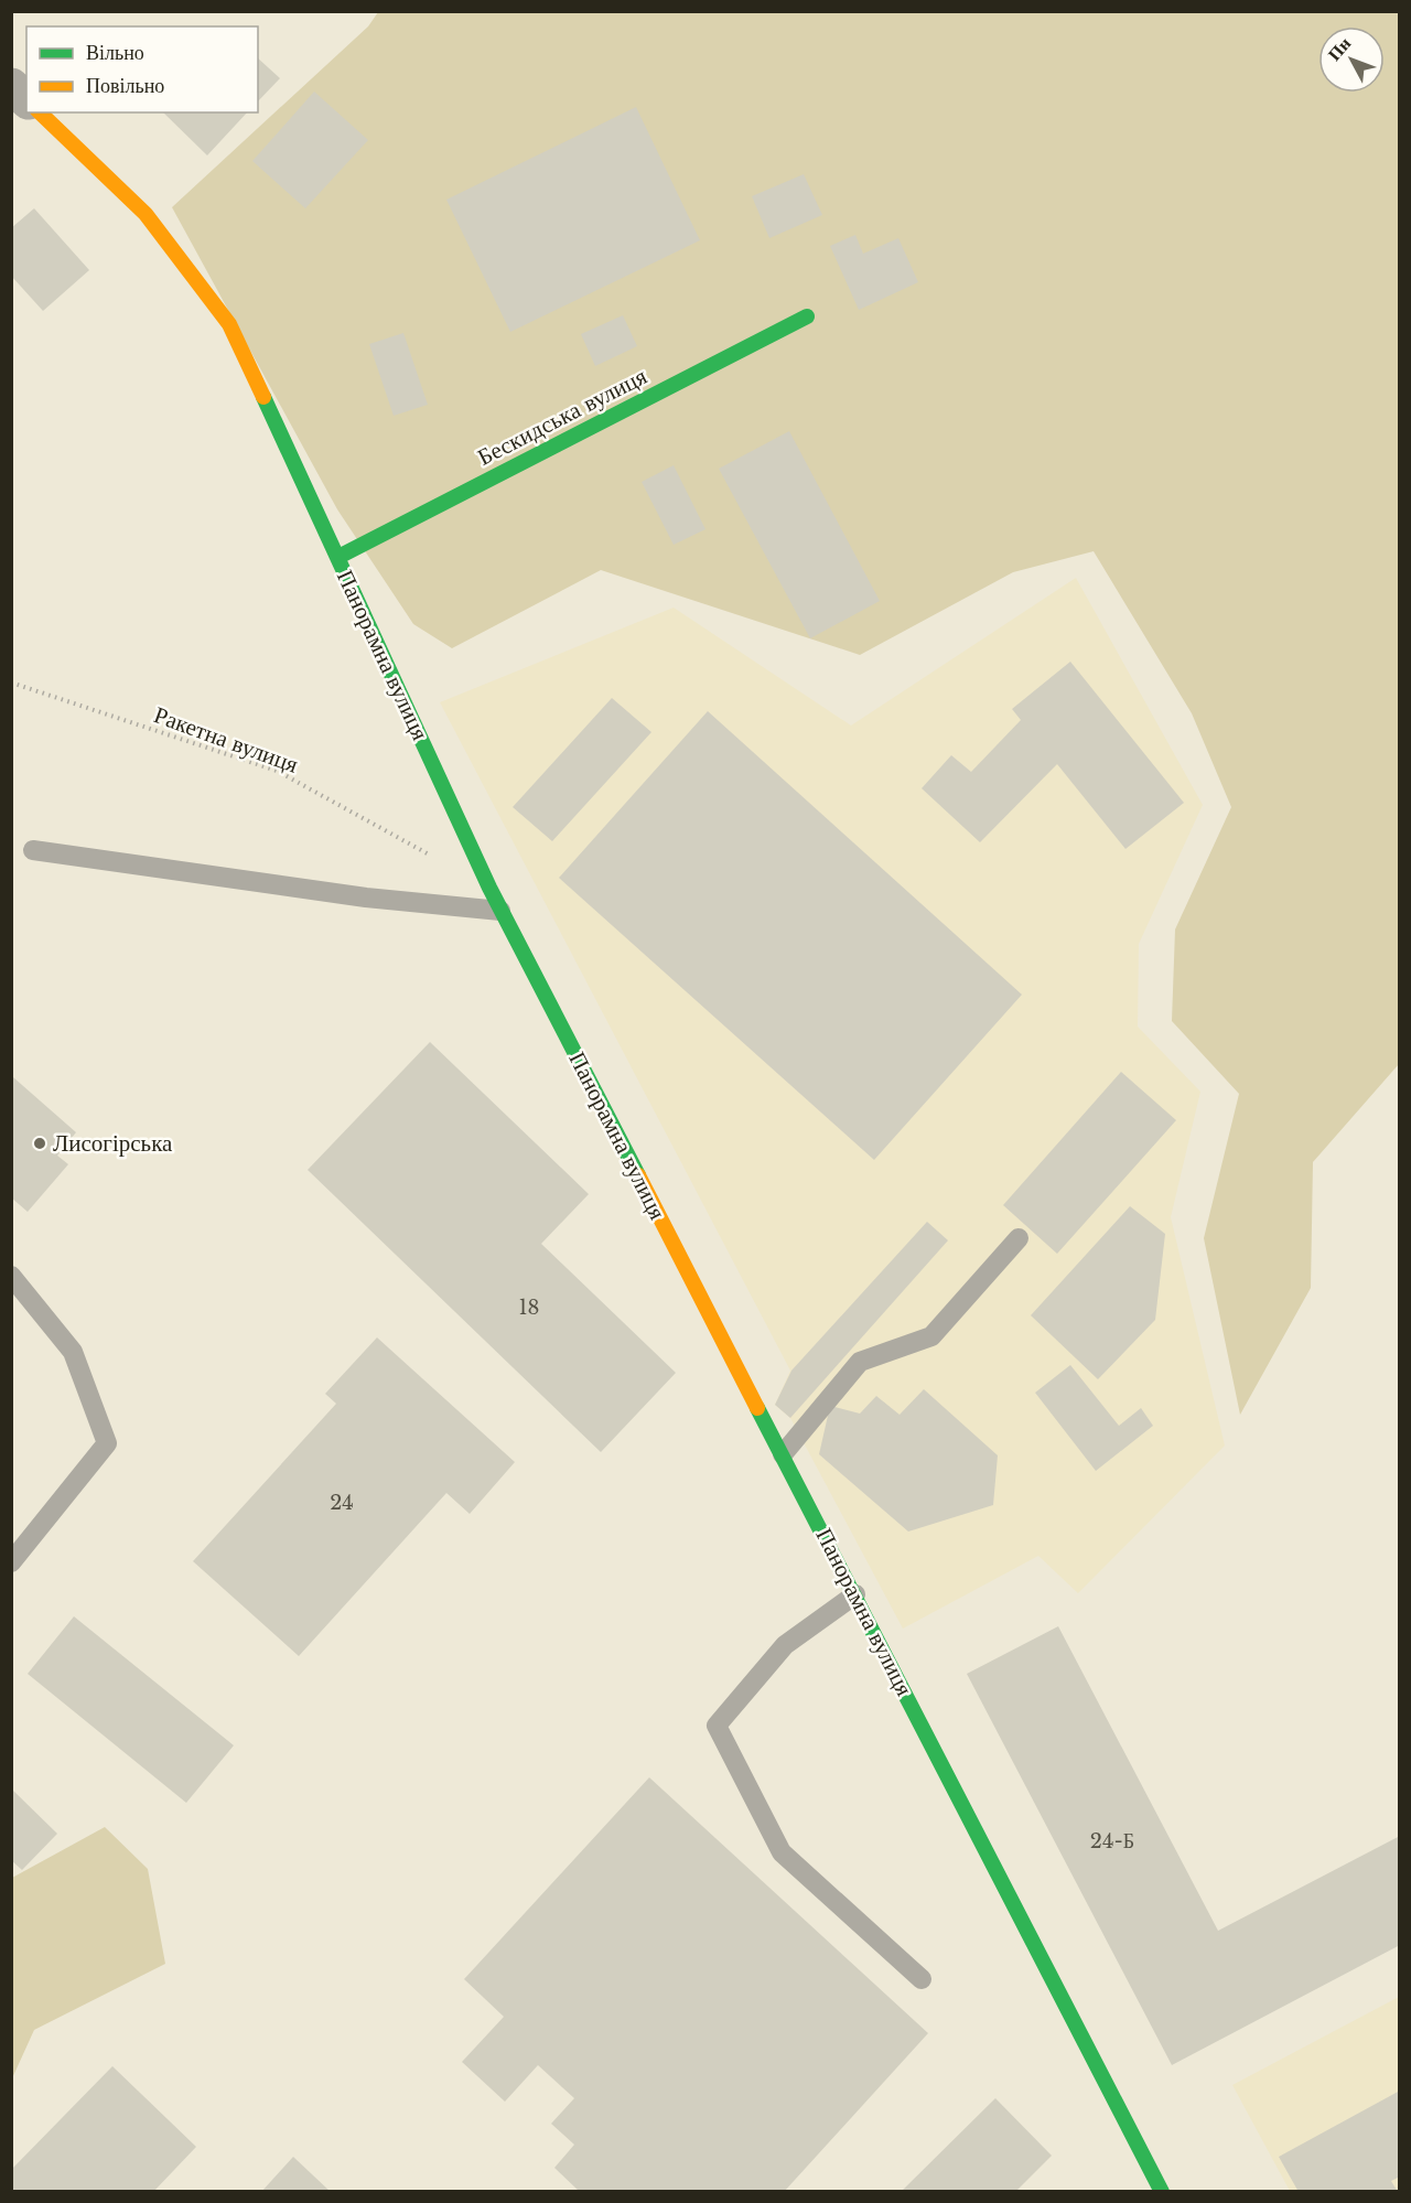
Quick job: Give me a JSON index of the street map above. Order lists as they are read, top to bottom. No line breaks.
{"streets":{"street":["Бескидська вулиця","Панорамна вулиця"],"path":["Ракетна вулиця"]},"crossings":[["Бескидська вулиця","Панорамна вулиця"]],"places":["Лисогірська"],"house_numbers":["18","24","24-Б"],"legend":["Вільно","Повільно"],"north":"top left"}
